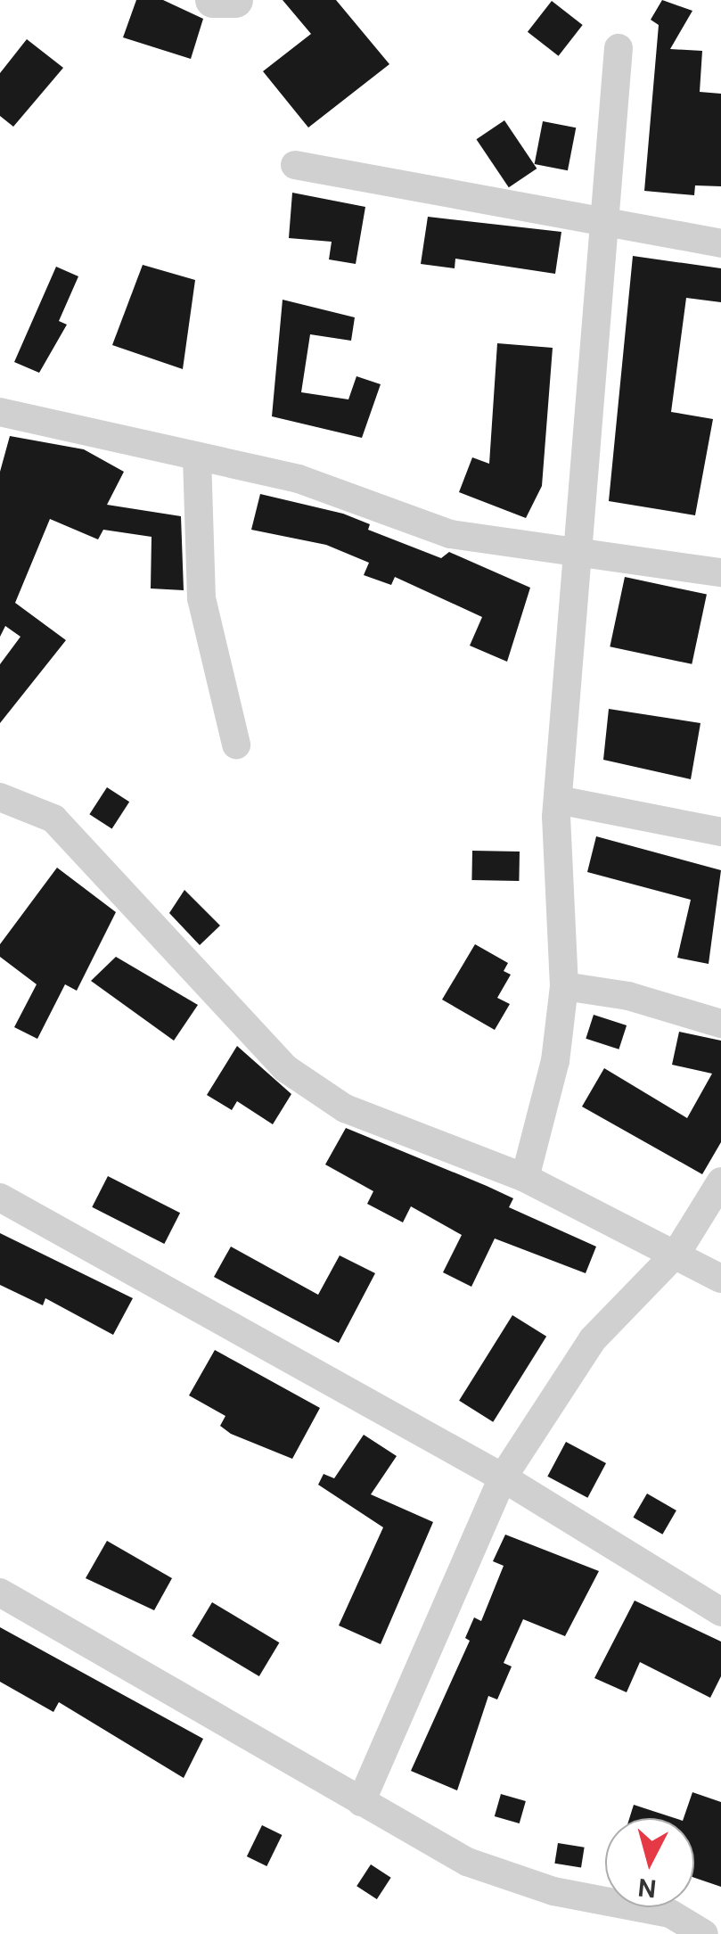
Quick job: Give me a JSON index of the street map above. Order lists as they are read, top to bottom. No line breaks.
{"north":"bottom"}
